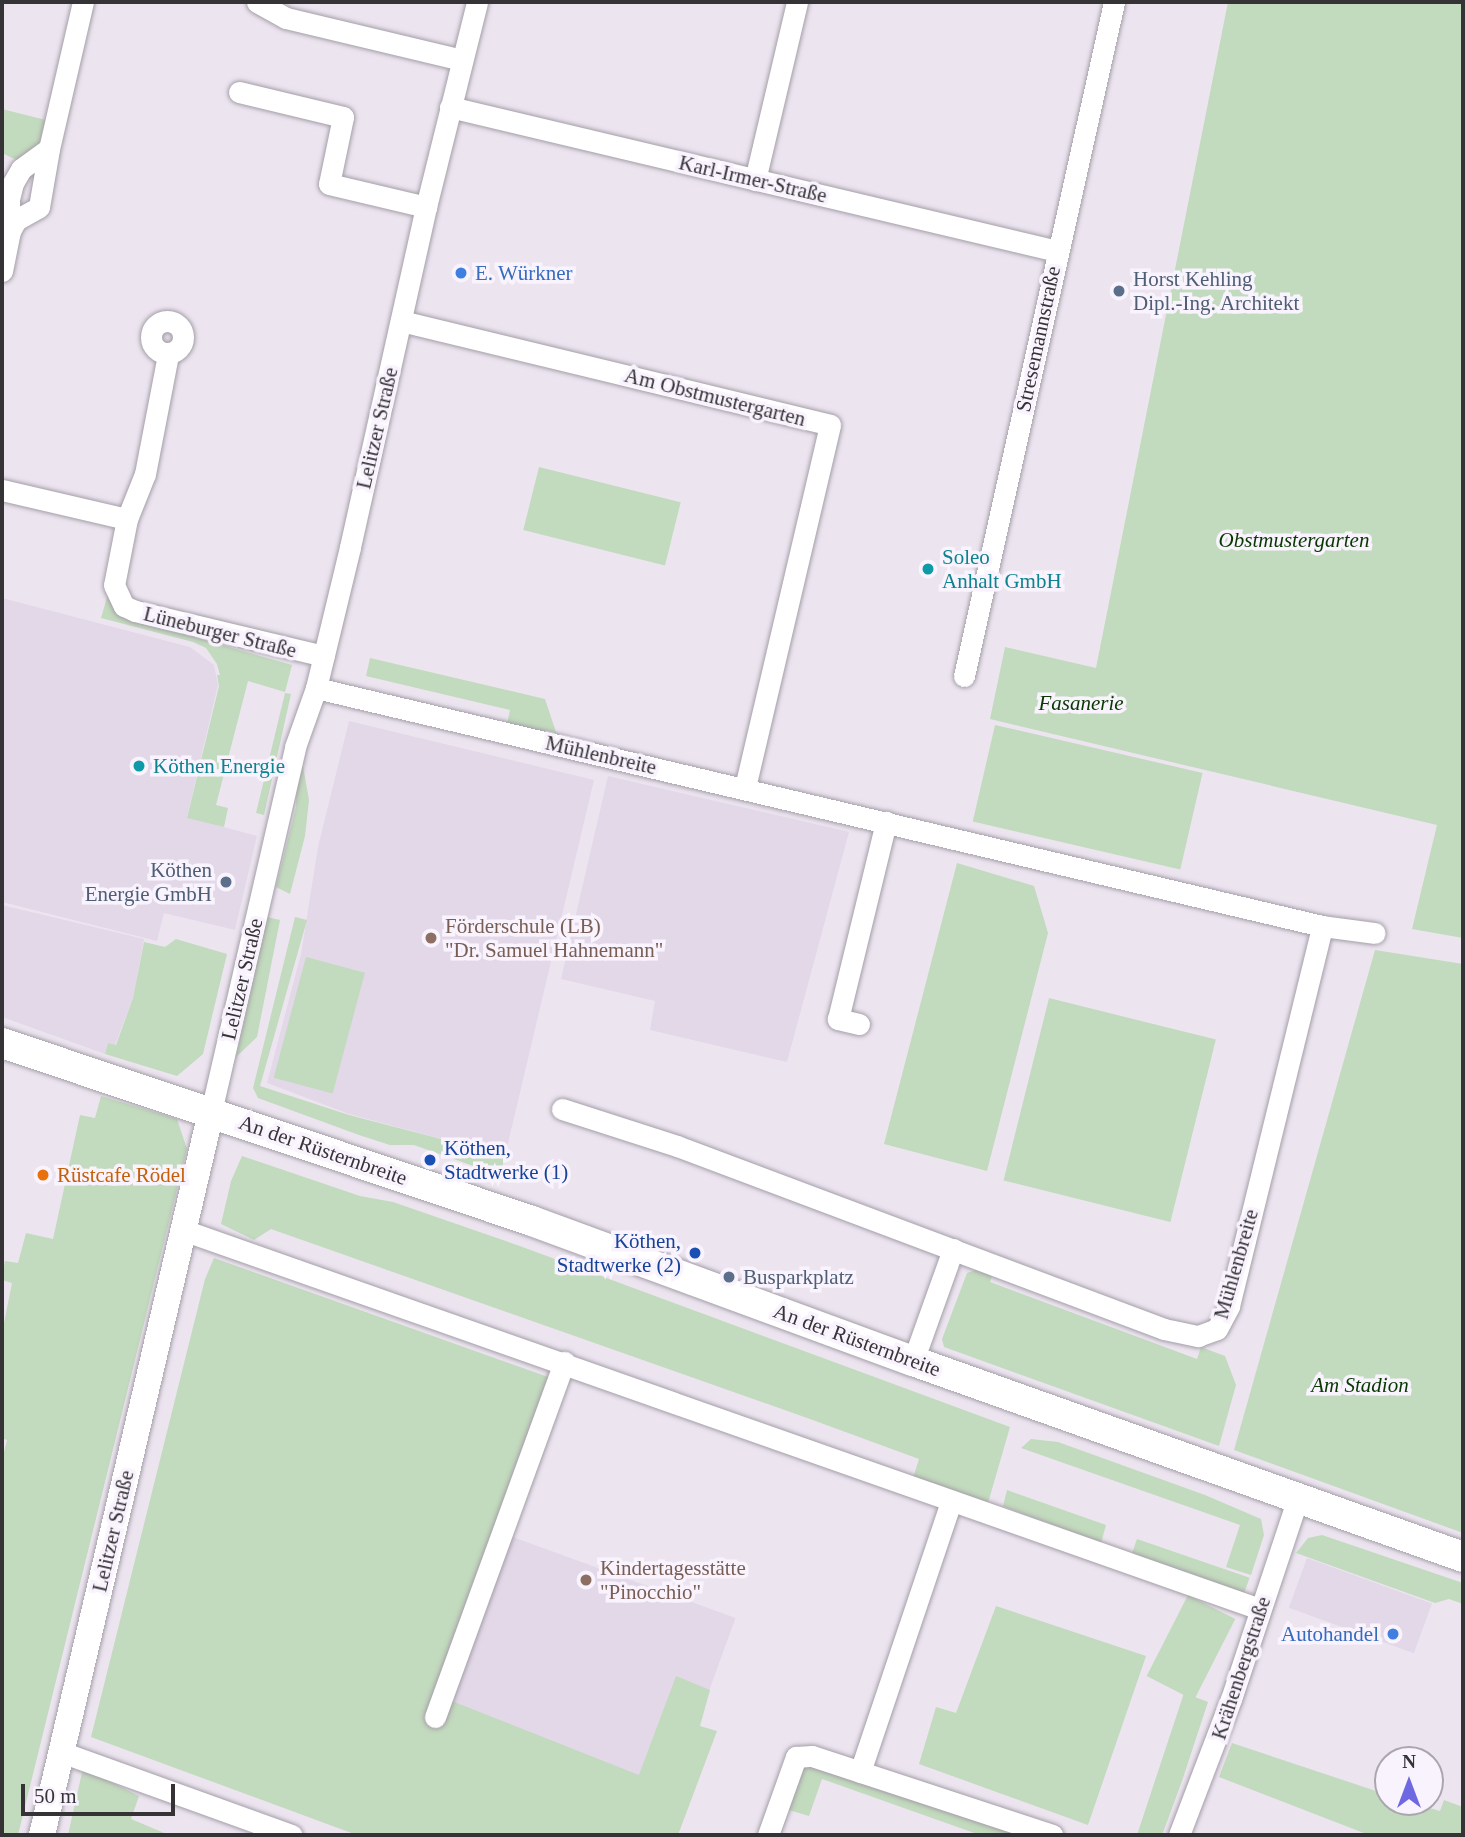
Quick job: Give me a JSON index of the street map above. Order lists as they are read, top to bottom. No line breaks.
{"streets":{"main road":["An der Rüsternbreite"],"street":["Karl-Irmer-Straße","Stresemannstraße","Am Obstmustergarten","Lelitzer Straße","Lüneburger Straße","Mühlenbreite","Krähenbergstraße"]},"crossings":[["Karl-Irmer-Straße","Stresemannstraße"],["Karl-Irmer-Straße","Lelitzer Straße"],["Am Obstmustergarten","Lelitzer Straße"],["Am Obstmustergarten","Mühlenbreite"],["Lelitzer Straße","Lüneburger Straße"],["Lelitzer Straße","Mühlenbreite"],["Lelitzer Straße","An der Rüsternbreite"],["An der Rüsternbreite","Krähenbergstraße"]],"parks":["Obstmustergarten","Fasanerie","Am Stadion"],"places":["E. Würkner","Horst Kehling Dipl.-Ing. Architekt","Soleo Anhalt GmbH","Köthen Energie","Köthen Energie GmbH","Förderschule (LB) \"Dr. Samuel Hahnemann\"","Köthen, Stadtwerke (1)","Rüstcafe Rödel","Köthen, Stadtwerke (2)","Busparkplatz","Kindertagesstätte \"Pinocchio\"","Autohandel"],"scale_bar":"50 m","north":"top"}
